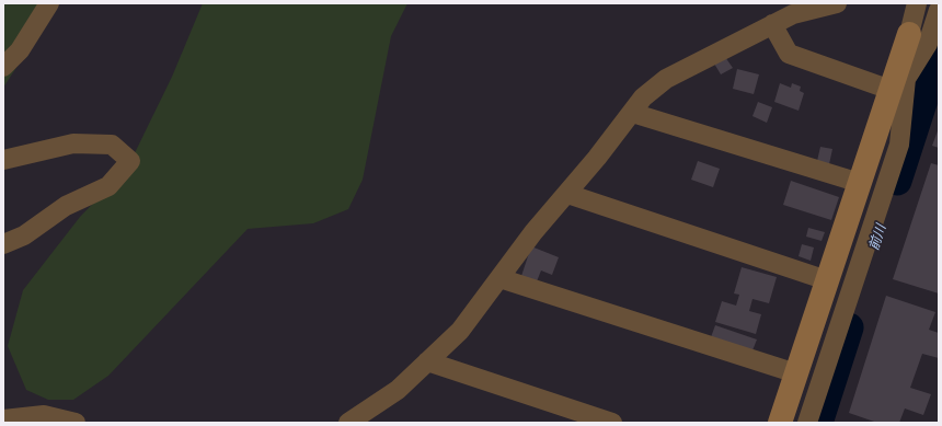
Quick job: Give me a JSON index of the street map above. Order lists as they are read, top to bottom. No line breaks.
{"water":["前川"]}
